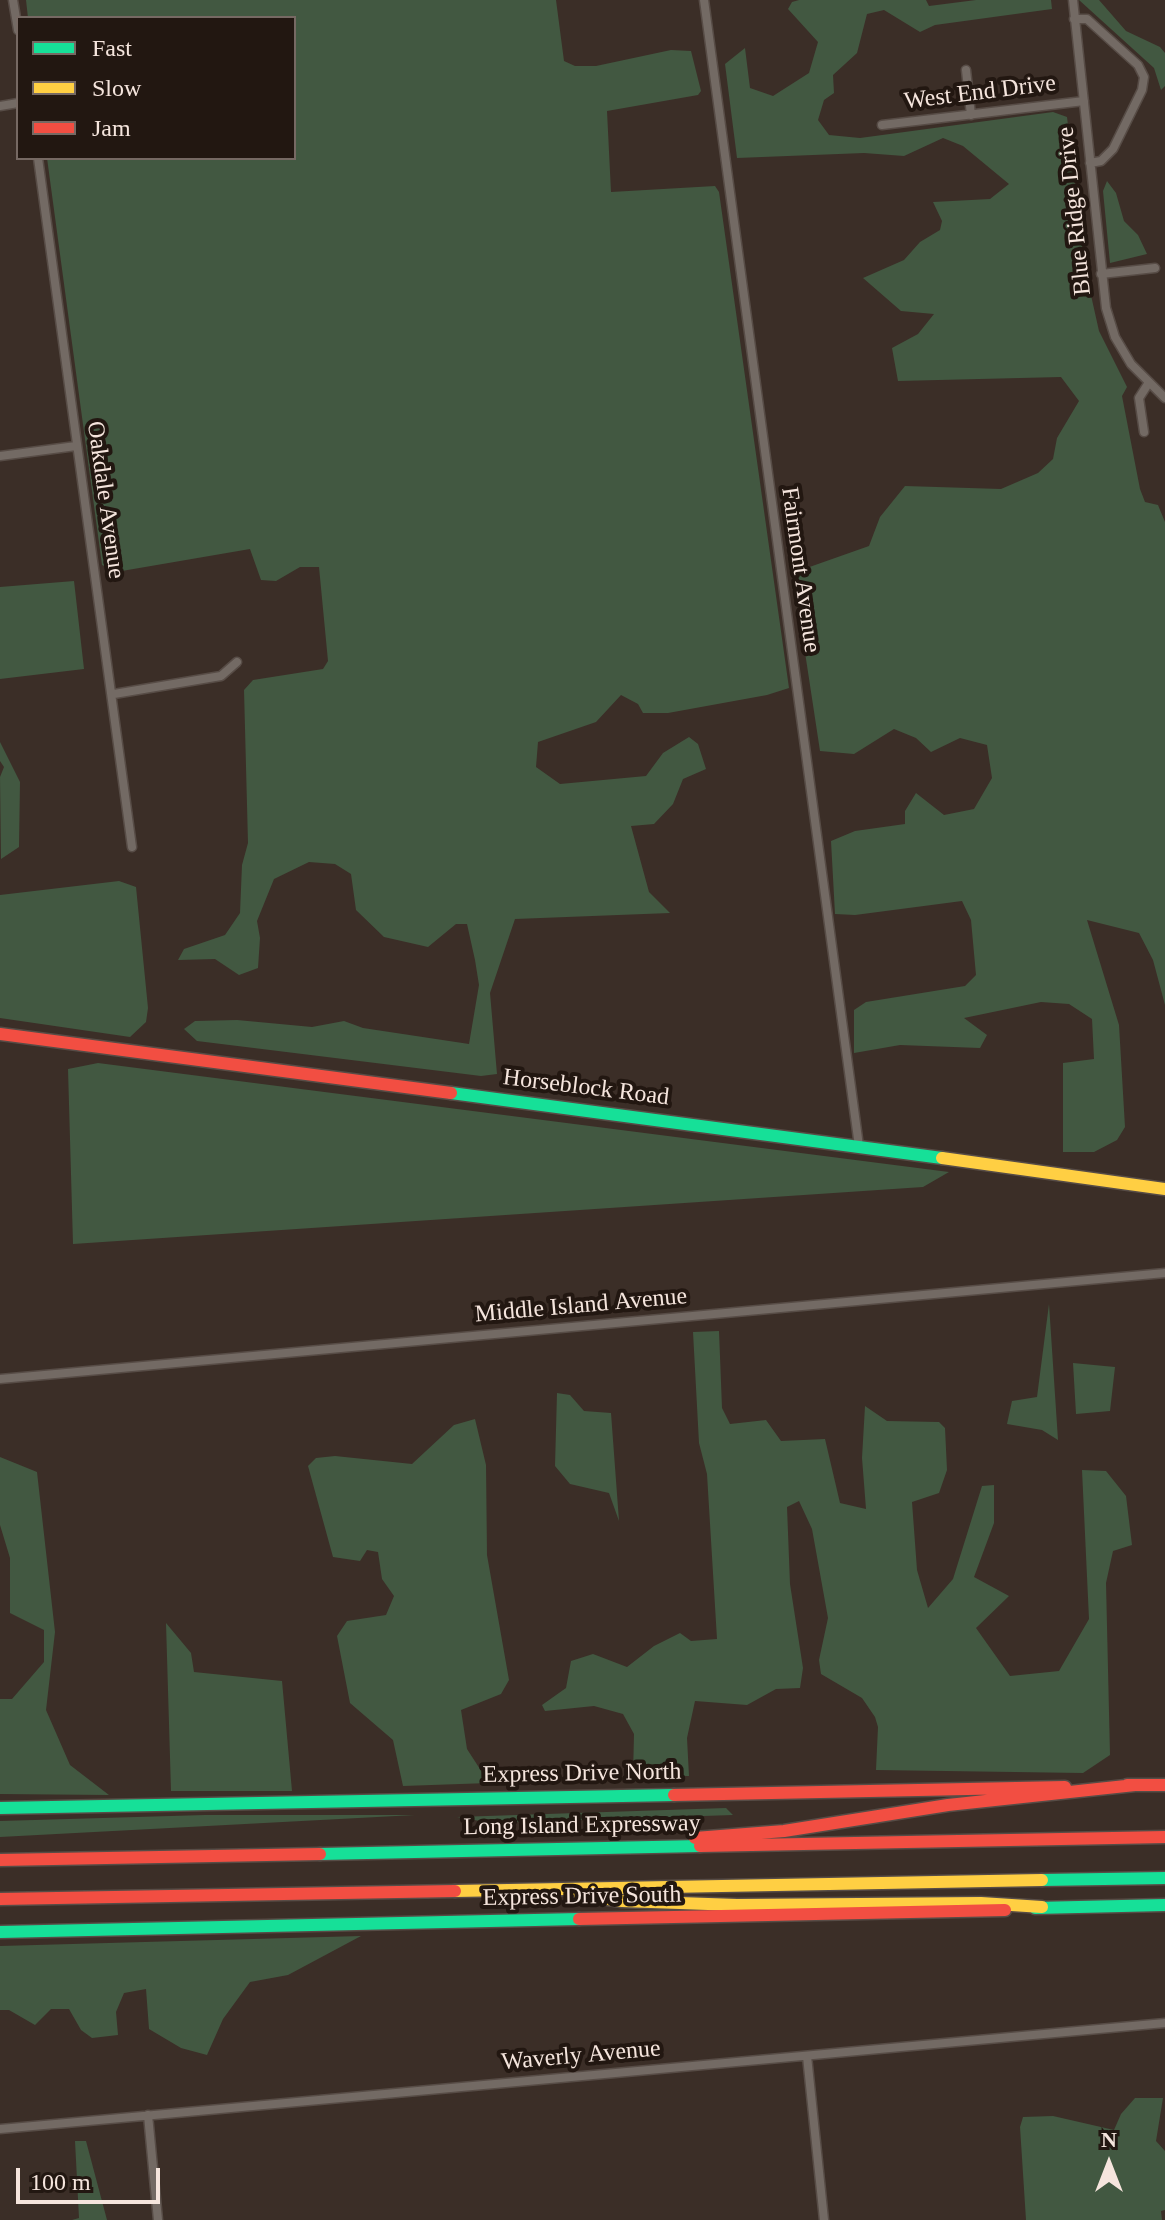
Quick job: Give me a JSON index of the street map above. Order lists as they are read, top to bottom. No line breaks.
{"streets":{"main road":["Horseblock Road","Express Drive North","Long Island Expressway","Express Drive South"],"street":["West End Drive","Blue Ridge Drive","Oakdale Avenue","Fairmont Avenue","Middle Island Avenue","Waverly Avenue"]},"crossings":[["West End Drive","Blue Ridge Drive"],["Fairmont Avenue","Horseblock Road"]],"legend":["Fast","Slow","Jam"],"scale_bar":"100 m","north":"top"}
